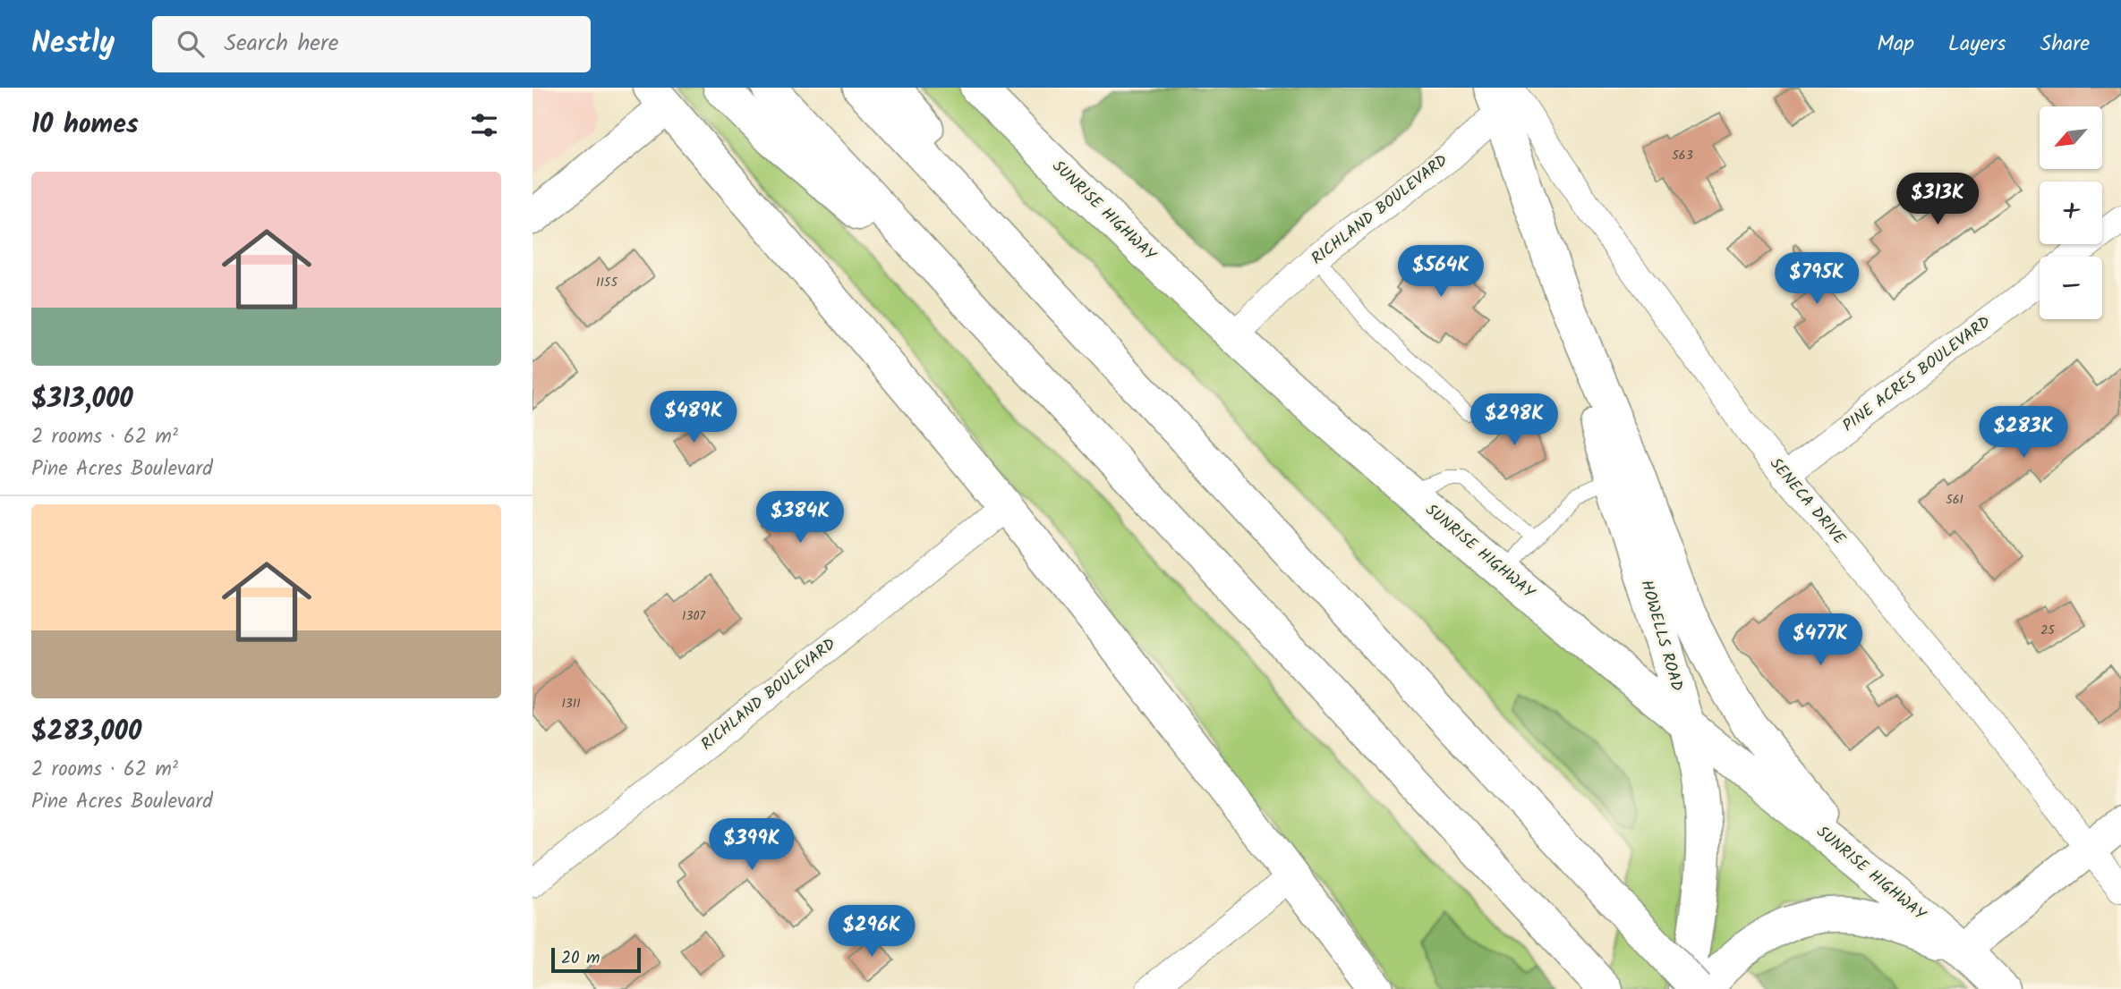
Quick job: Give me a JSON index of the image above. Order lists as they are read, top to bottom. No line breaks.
{"streets":{"main road":["SUNRISE HIGHWAY","HOWELLS ROAD"],"street":["RICHLAND BOULEVARD","PINE ACRES BOULEVARD","SENECA DRIVE"]},"crossings":[["RICHLAND BOULEVARD","SUNRISE HIGHWAY"],["RICHLAND BOULEVARD","SENECA DRIVE"],["RICHLAND BOULEVARD","HOWELLS ROAD"],["SUNRISE HIGHWAY","HOWELLS ROAD"],["PINE ACRES BOULEVARD","SENECA DRIVE"],["SENECA DRIVE","HOWELLS ROAD"]],"house_numbers":["563","1155","561","1307","25","1311"],"scale_bar":"20 m","north":"bottom left","page":{"header":"Nestly","search":"Search here","nav":["Map","Layers","Share"],"heading":"10 homes","map_buttons":["+","−"],"list":[{"name":"$313,000","note":"2 rooms · 62 m² · Pine Acres Boulevard"},{"name":"$283,000","note":"2 rooms · 62 m² · Pine Acres Boulevard"}],"price":["$313K","$564K","$795K","$489K","$298K","$283K","$384K","$477K","$399K","$296K"],"scale":"20 m"}}
